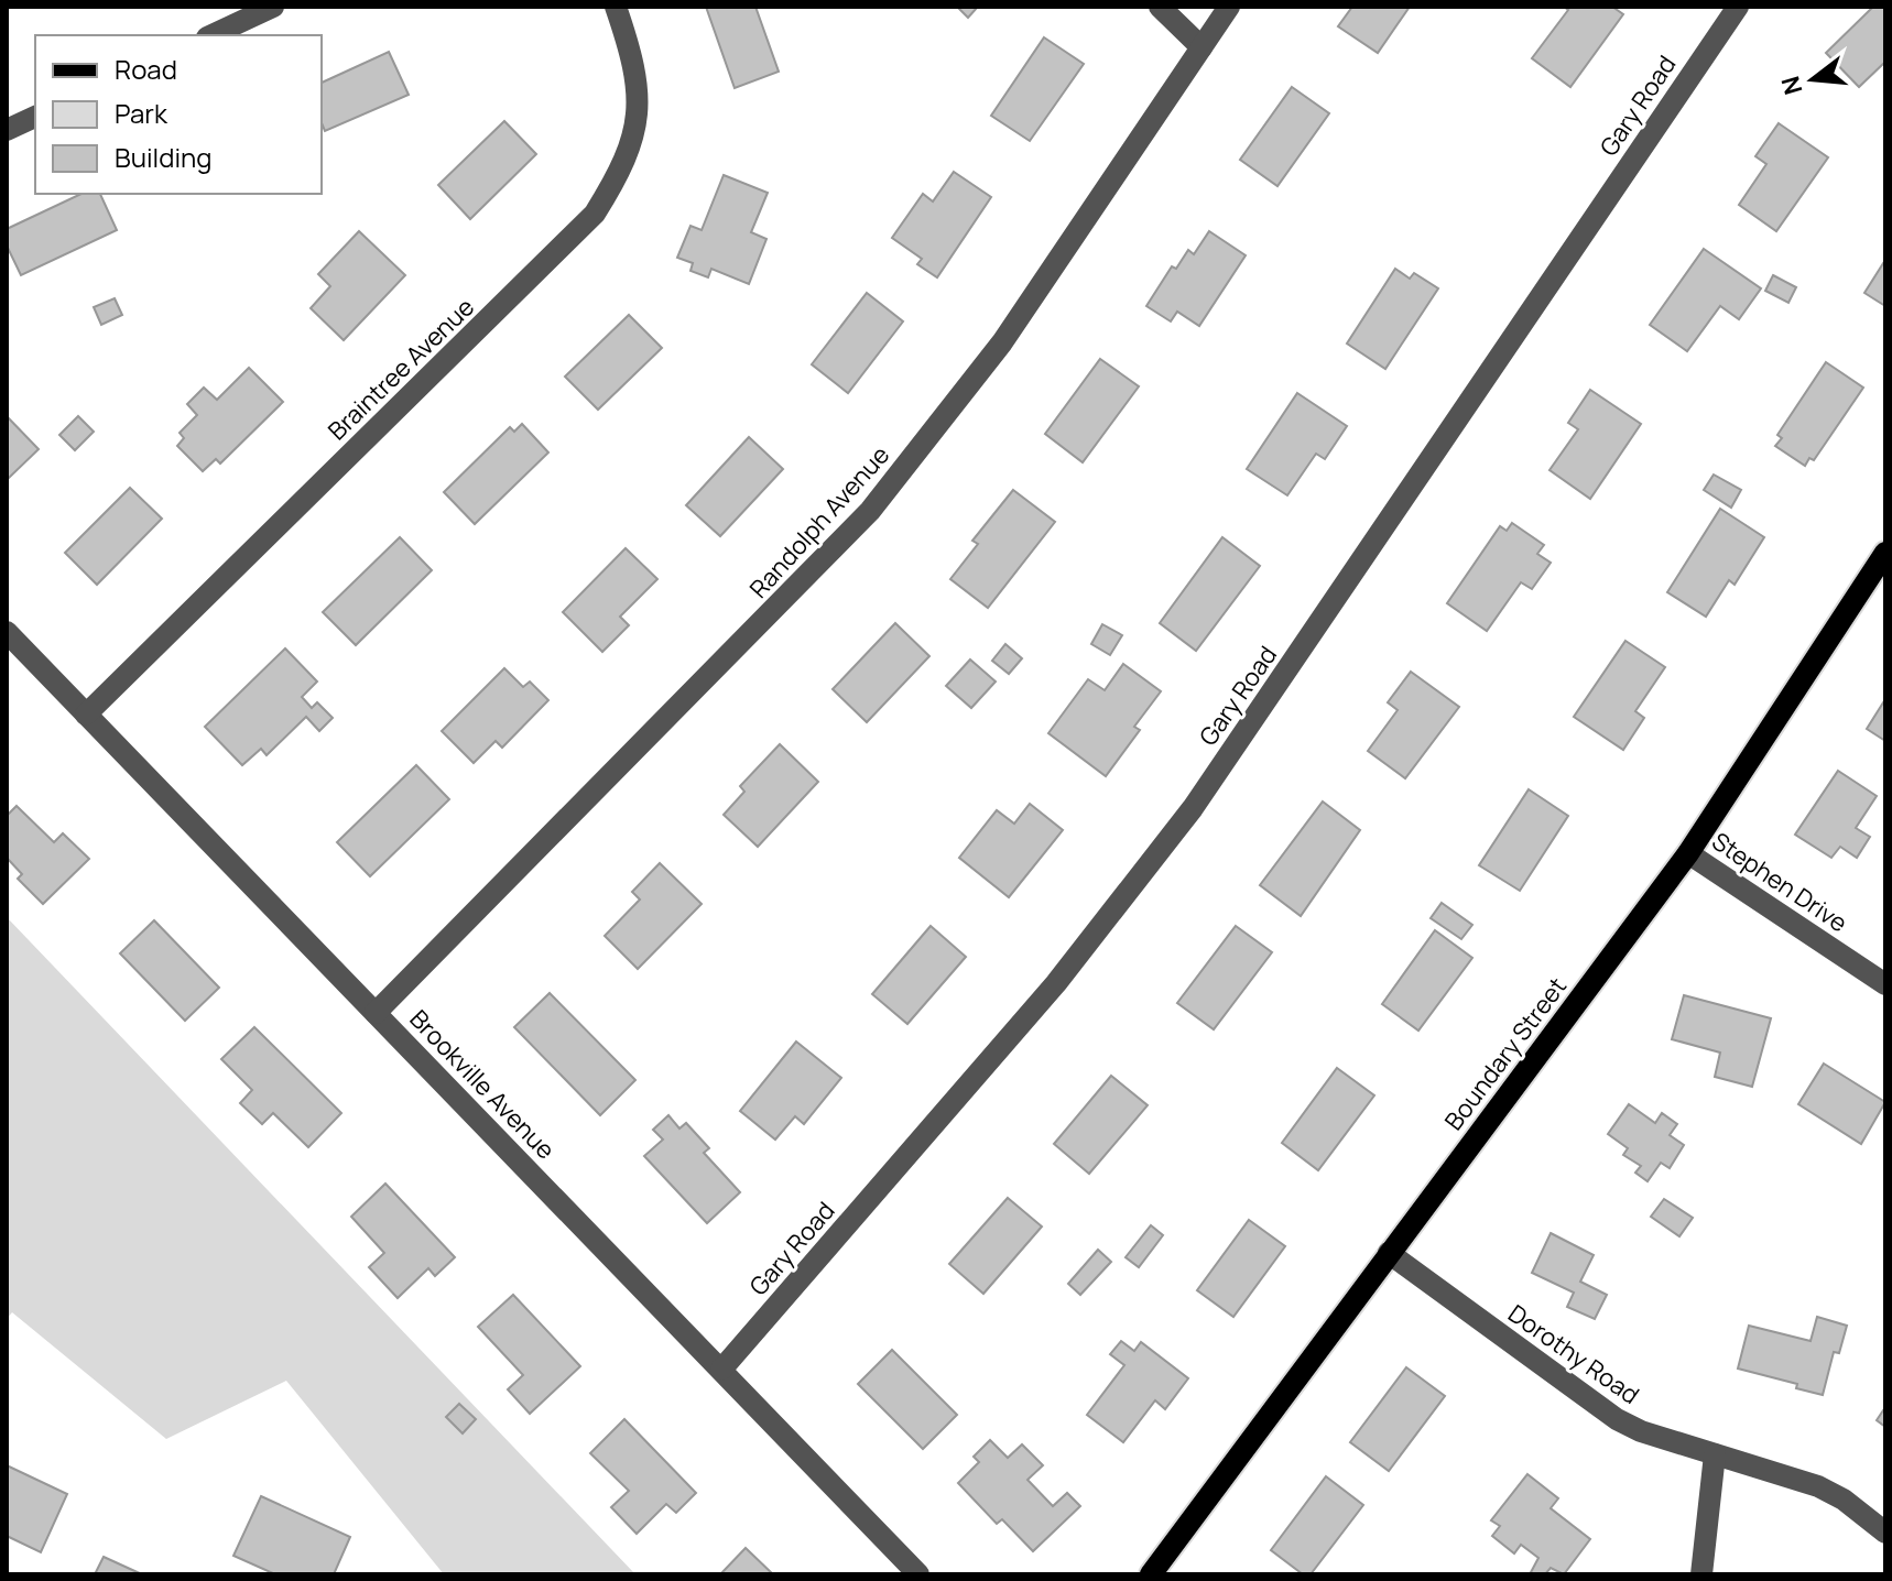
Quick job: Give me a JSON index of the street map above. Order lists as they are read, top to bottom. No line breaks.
{"streets":{"main road":["Boundary Street"],"street":["Gary Road","Braintree Avenue","Randolph Avenue","Stephen Drive","Brookville Avenue","Dorothy Road"]},"crossings":[["Gary Road","Brookville Avenue"],["Braintree Avenue","Brookville Avenue"],["Randolph Avenue","Brookville Avenue"],["Stephen Drive","Boundary Street"],["Boundary Street","Dorothy Road"]],"legend":["Road","Park","Building"],"north":"left"}
